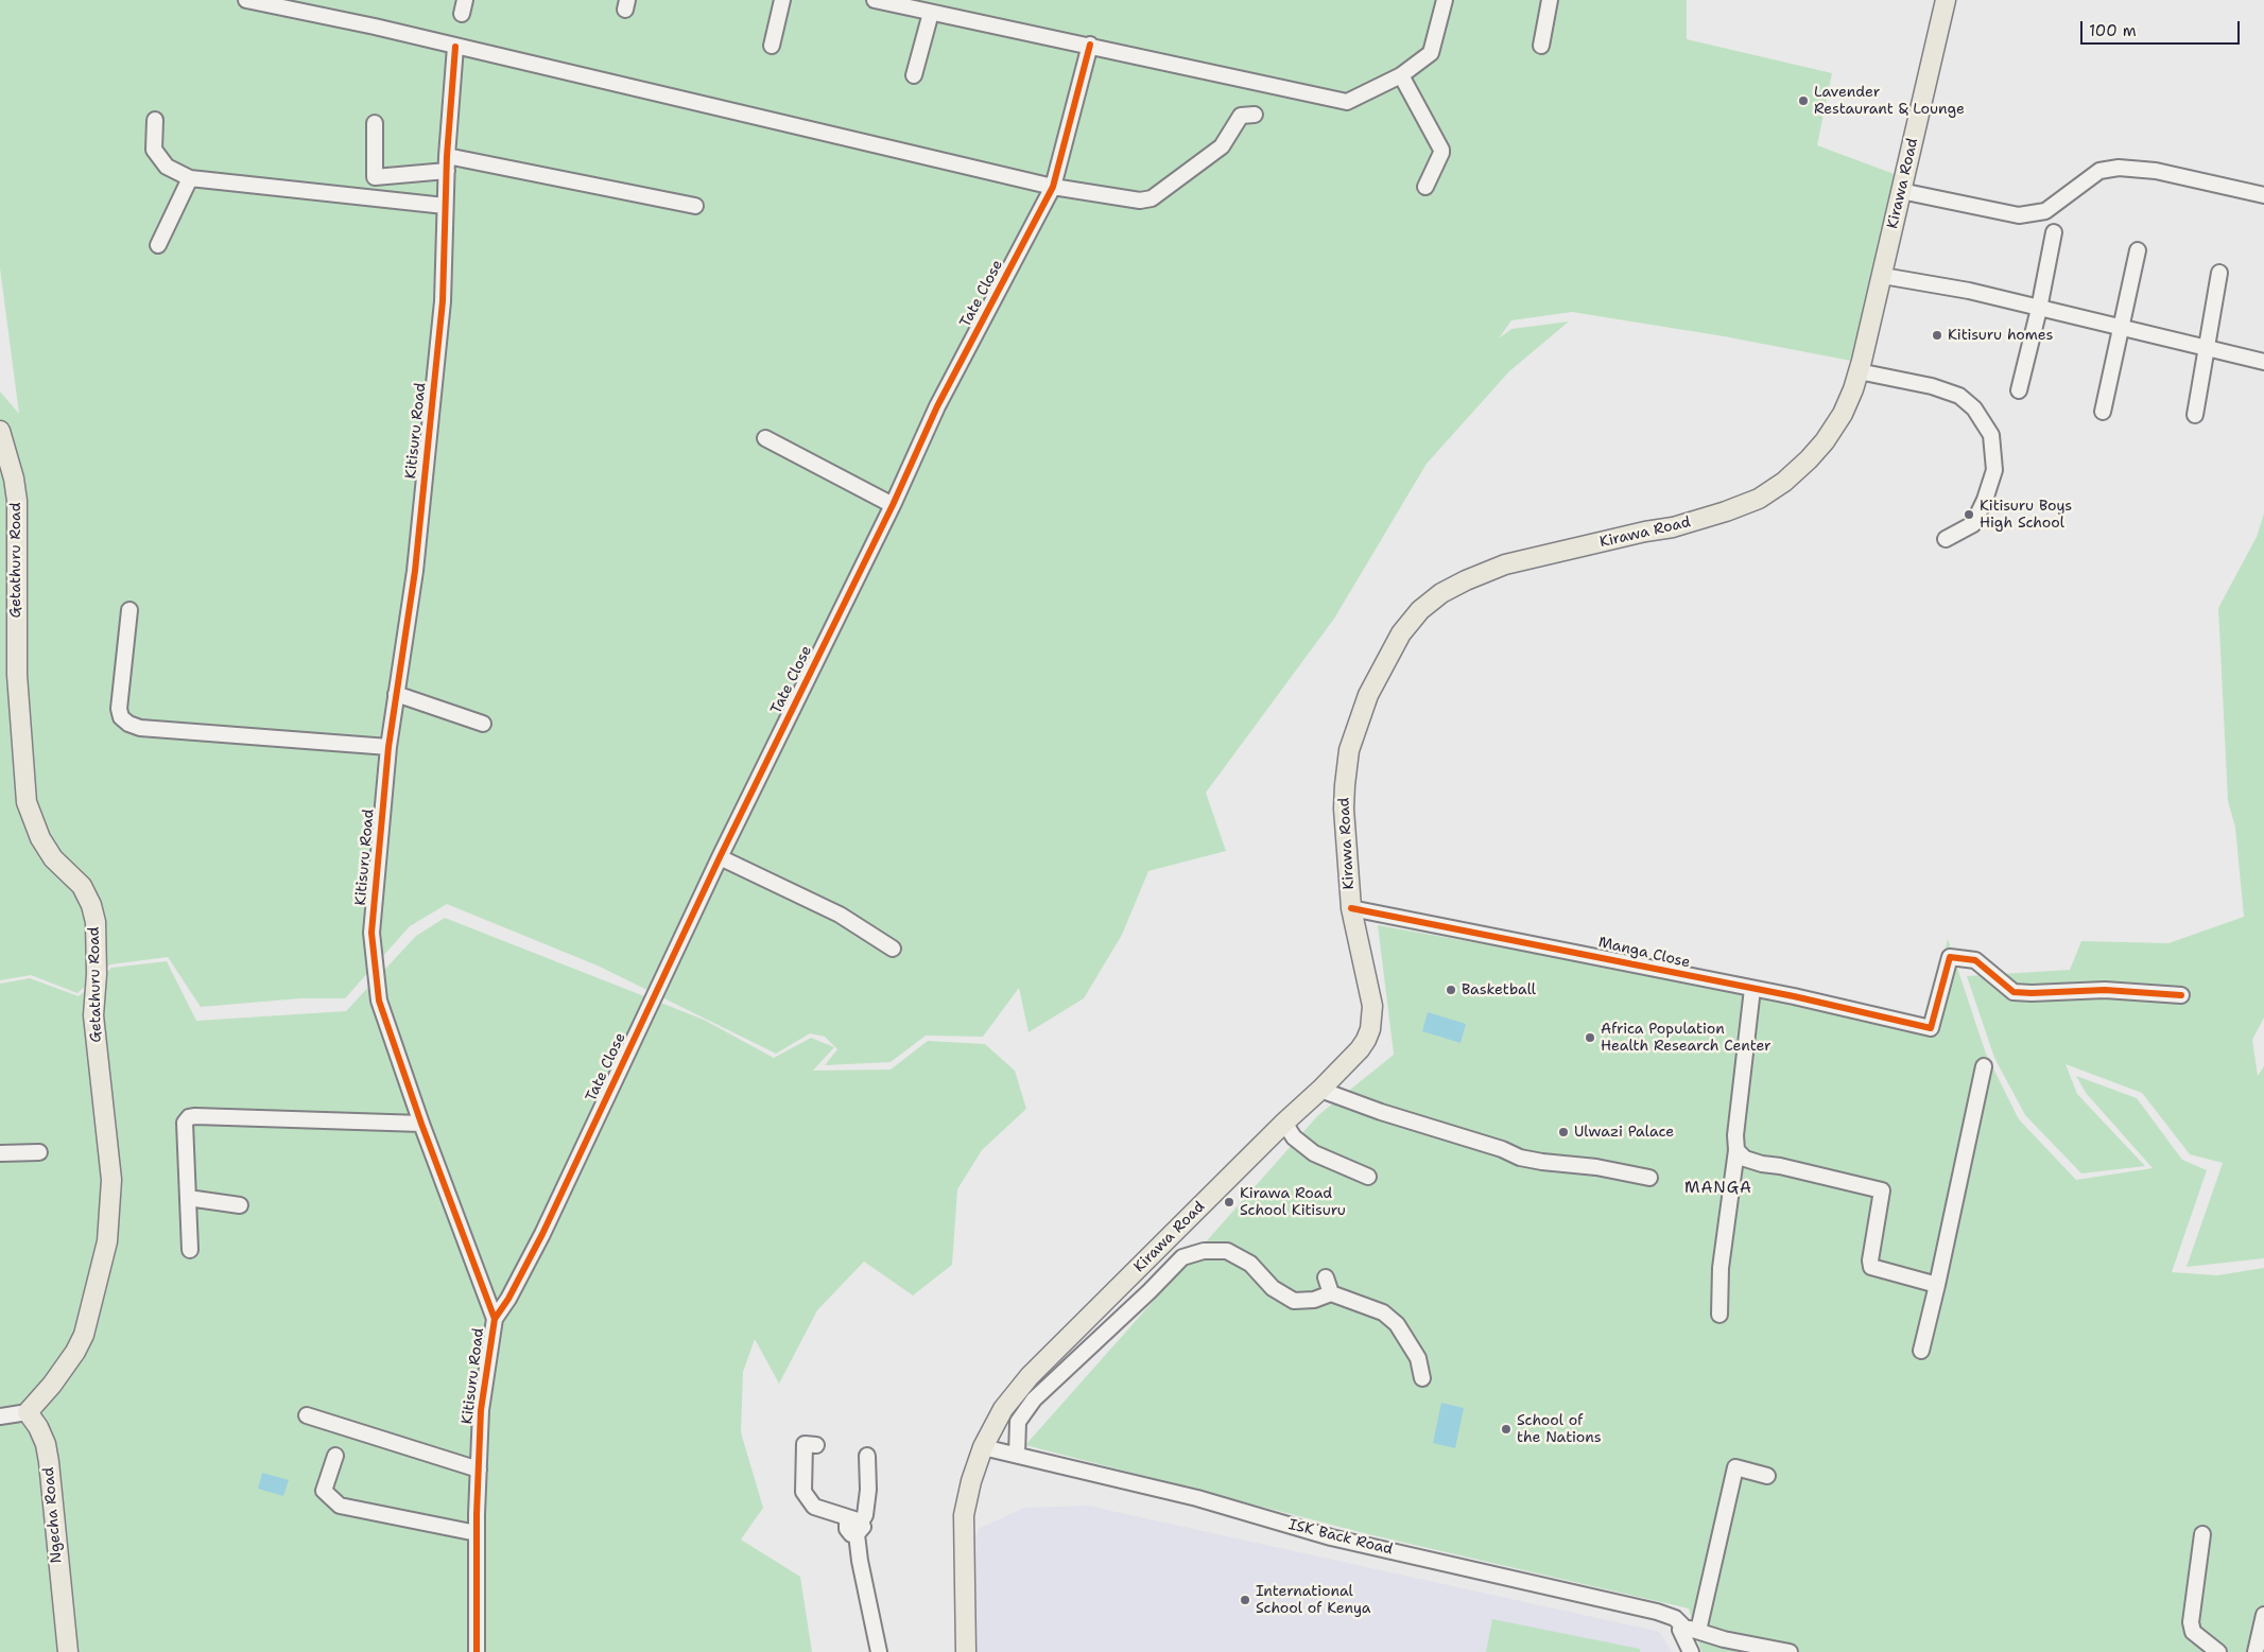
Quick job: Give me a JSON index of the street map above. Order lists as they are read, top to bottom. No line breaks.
{"streets":{"main road":["Kirawa Road","Getathuru Road","Ngecha Road"],"street":["Tate Close","Kitisuru Road","Manga Close","ISK Back Road"]},"crossings":[["Kirawa Road","Manga Close"],["Kirawa Road","ISK Back Road"],["Tate Close","Kitisuru Road"],["Getathuru Road","Ngecha Road"]],"districts":["MANGA"],"places":["Lavender Restaurant & Lounge","Kitisuru homes","Kitisuru Boys High School","Basketball","Africa Population Health Research Center","Ulwazi Palace","Kirawa Road School Kitisuru","School of the Nations","International School of Kenya"],"scale_bar":"100 m"}
